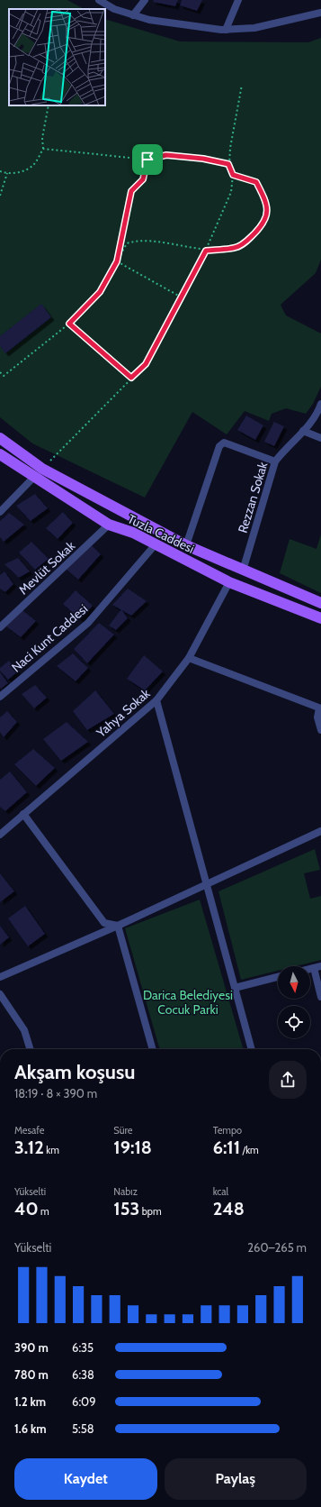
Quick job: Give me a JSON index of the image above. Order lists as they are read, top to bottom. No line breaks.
{"streets":{"main road":["Tuzla Caddesi"],"street":["Rezzan Sokak","Mevlüt Sokak","Naci Kunt Caddesi","Yahya Sokak"]},"crossings":[["Rezzan Sokak","Tuzla Caddesi"],["Tuzla Caddesi","Mevlüt Sokak"],["Tuzla Caddesi","Naci Kunt Caddesi"],["Tuzla Caddesi","Yahya Sokak"]],"parks":["Darica Belediyesi Cocuk Parki"],"north":"bottom","page":{"heading":["Akşam koşusu","18:19 · 8 × 390 m"],"stats":[["Mesafe","3.12 km"],["Süre","19:18"],["Tempo","6:11 /km"],["Yükselti","40 m"],["Nabız","153 bpm"],["kcal","248"]],"chart":["Yükselti","260–265 m"],"list":[{"name":"390 m","note":"6:35"},{"name":"780 m","note":"6:38"},{"name":"1.2 km","note":"6:09"},{"name":"1.6 km","note":"5:58"}],"buttons":["Kaydet","Paylaş"]}}
